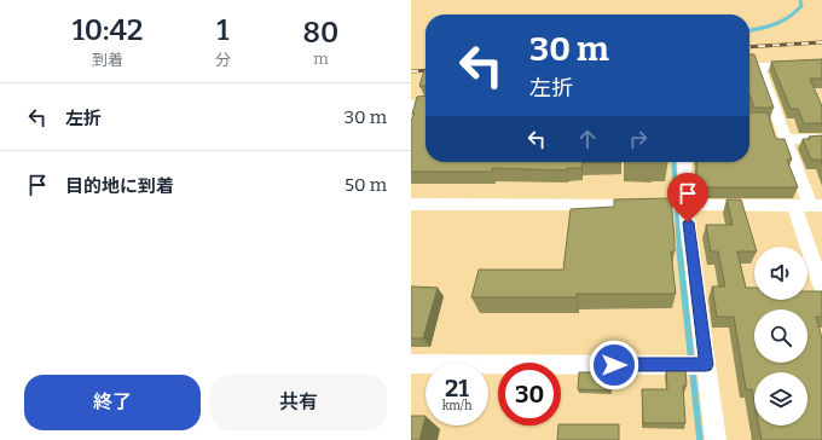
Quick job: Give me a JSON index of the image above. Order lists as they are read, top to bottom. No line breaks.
{"page":{"eta":["10:42","到着","1","分","80","m"],"turn":["30 m","左折"],"list":[{"name":"左折","value":"30 m"},{"name":"目的地に到着","value":"50 m"}],"speed":"21 km/h","limit":"30","buttons":["終了","共有"]}}
